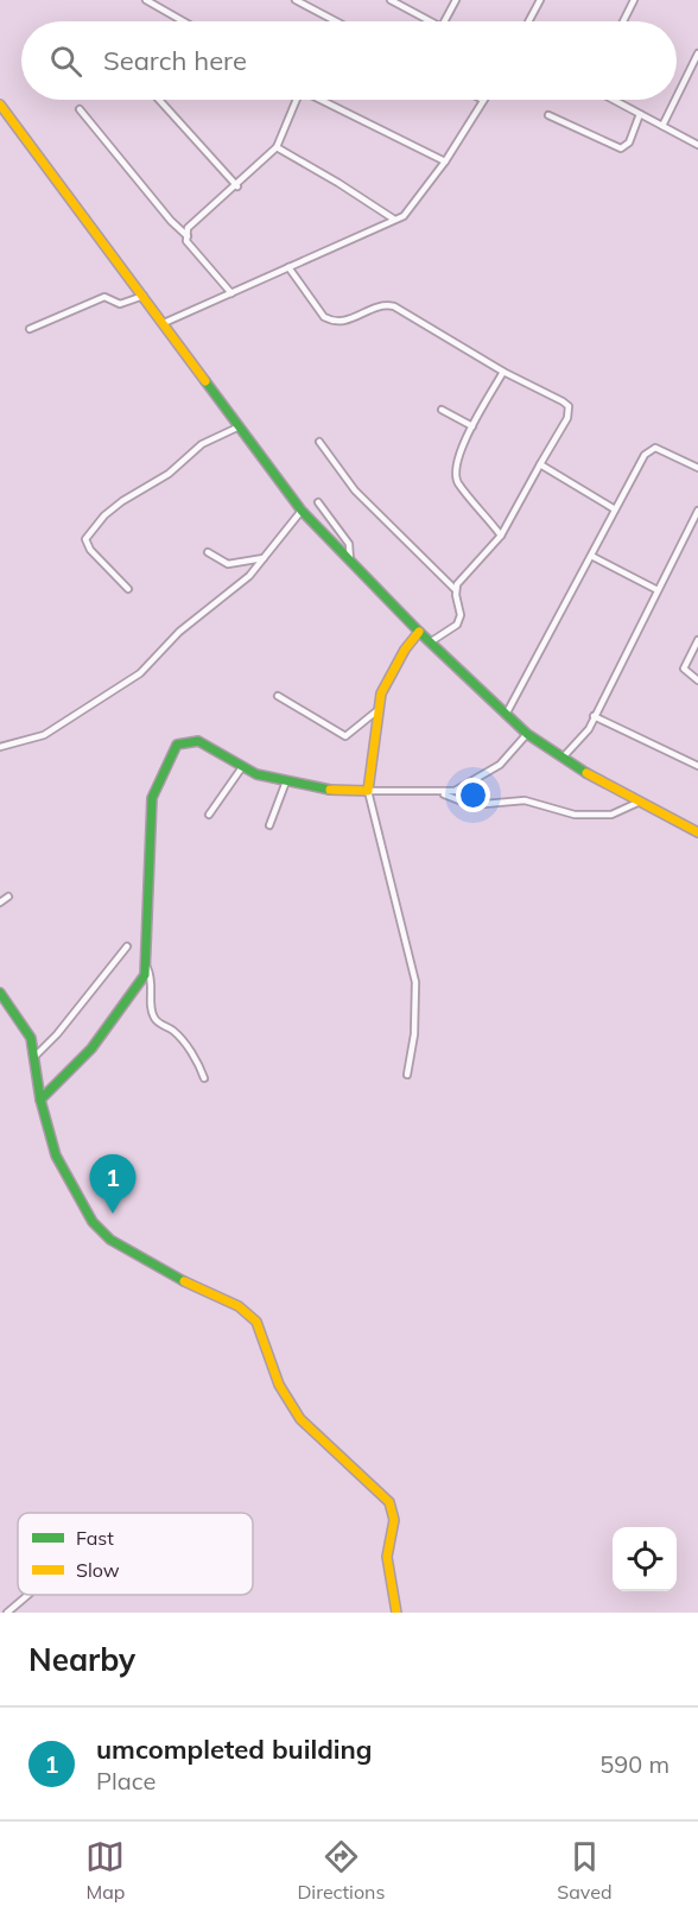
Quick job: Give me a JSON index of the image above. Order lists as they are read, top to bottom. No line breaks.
{"legend":["Fast","Slow"],"page":{"search":"Search here","pins":"1","heading":"Nearby","list":[{"mark":"1","name":"umcompleted building","note":"Place","value":"590 m"}],"nav":["Map","Directions","Saved"]}}
